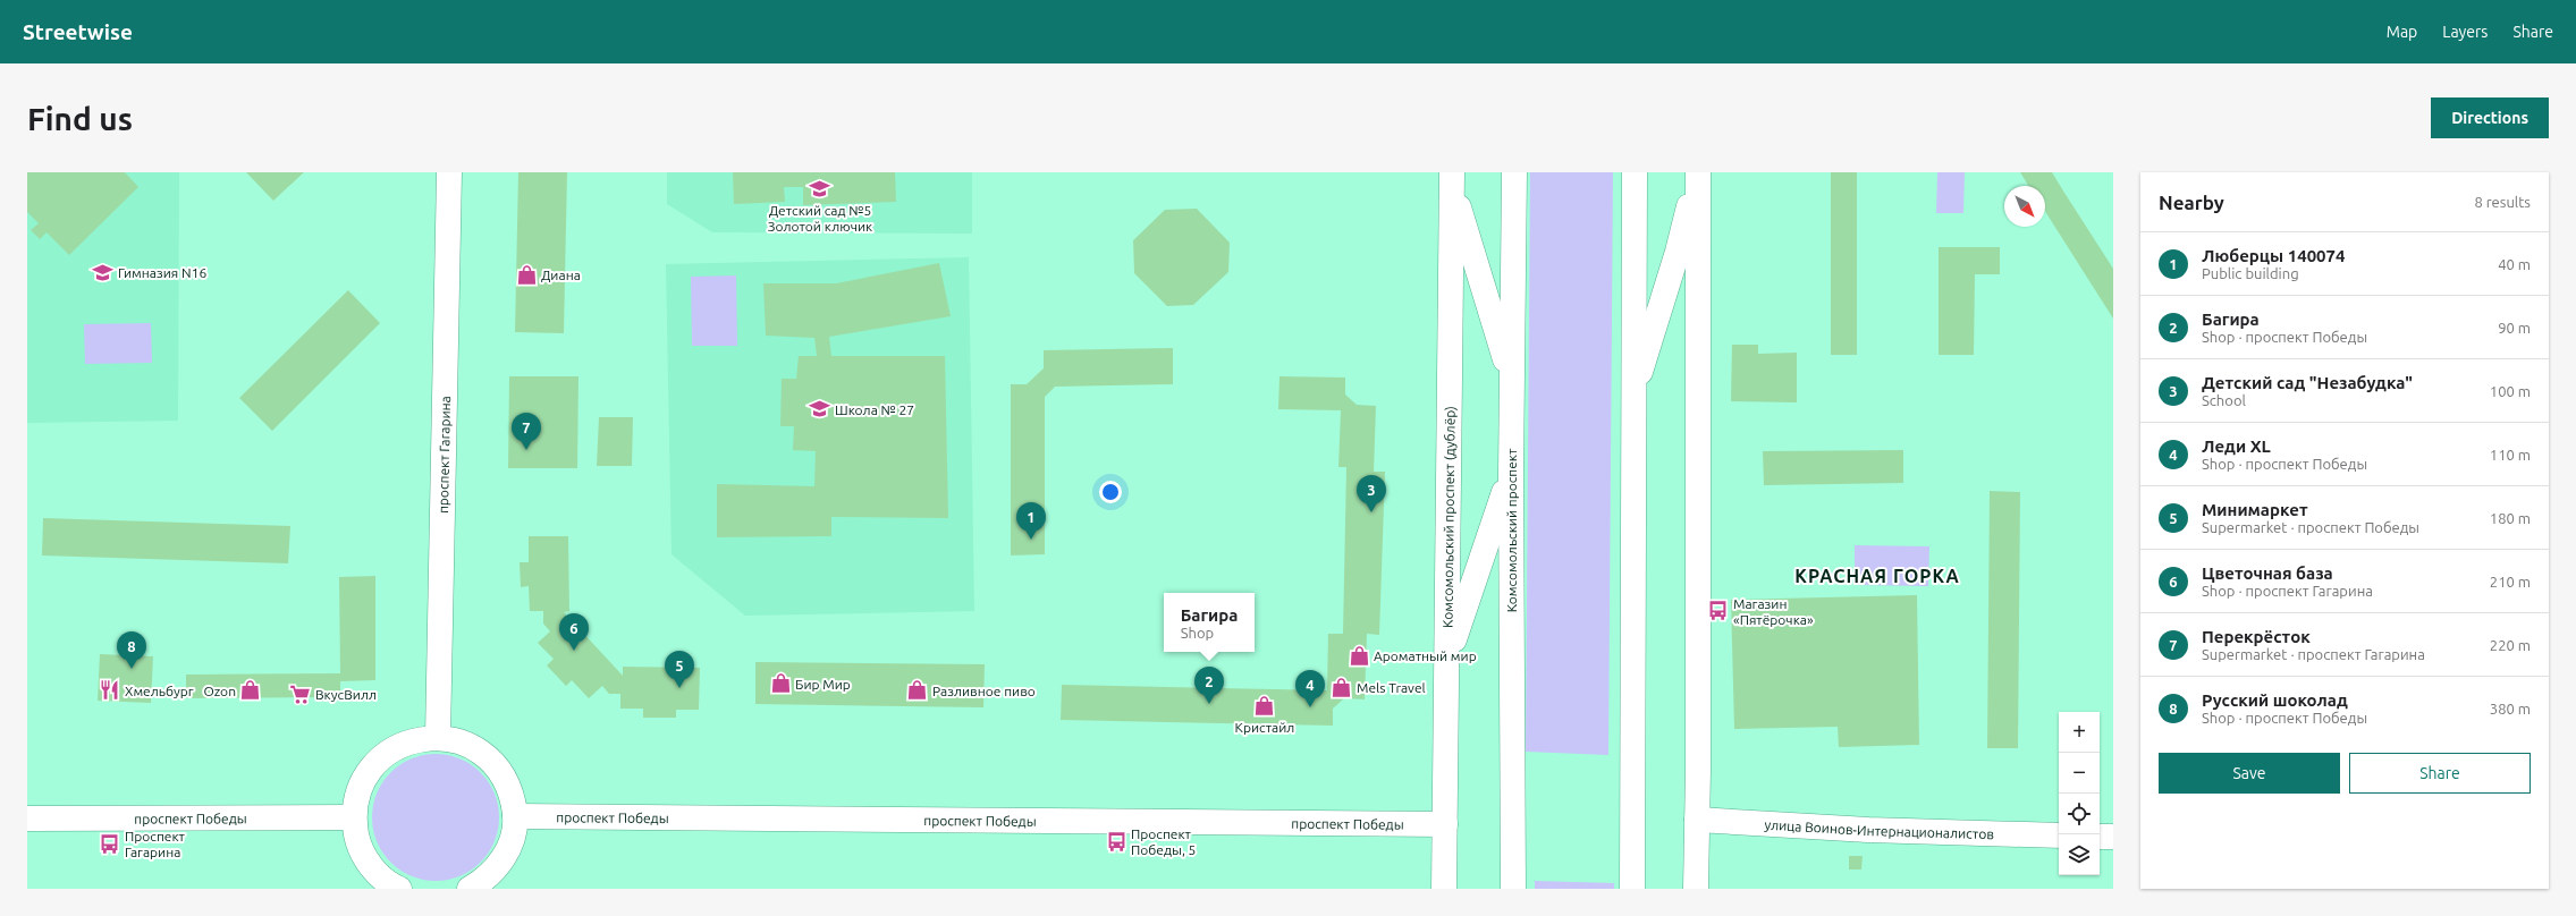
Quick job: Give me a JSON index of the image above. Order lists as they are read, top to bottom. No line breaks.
{"streets":{"street":["проспект Гагарина","Комсомольский проспект (дублёр)","Комсомольский проспект","проспект Победы","улица Воинов-Интернационалистов"]},"crossings":[["Комсомольский проспект (дублёр)","проспект Победы"]],"districts":["КРАСНАЯ ГОРКА"],"places":{"school or university":["Детский сад №5 Золотой ключик","Гимназия N16","Школа № 27"],"shop":["Диана","Ароматный мир","Бир Мир","Mels Travel","Ozon","Разливное пиво","Кристайл"],"bus stop":["Магазин «Пятёрочка»","Проспект Победы, 5","Проспект Гагарина"],"restaurant":["Хмельбург"],"supermarket":["ВкусВилл"]},"north":"bottom right","page":{"header":"Streetwise","nav":["Map","Layers","Share"],"buttons":["Directions",["Save","Share"]],"title":"Find us","heading":["Nearby","8 results"],"list":[{"mark":"1","name":"Люберцы 140074","note":"Public building","value":"40 m"},{"mark":"2","name":"Багира","note":"Shop · проспект Победы","value":"90 m"},{"mark":"3","name":"Детский сад \"Незабудка\"","note":"School","value":"100 m"},{"mark":"4","name":"Леди XL","note":"Shop · проспект Победы","value":"110 m"},{"mark":"5","name":"Минимаркет","note":"Supermarket · проспект Победы","value":"180 m"},{"mark":"6","name":"Цветочная база","note":"Shop · проспект Гагарина","value":"210 m"},{"mark":"7","name":"Перекрёсток","note":"Supermarket · проспект Гагарина","value":"220 m"},{"mark":"8","name":"Русский шоколад","note":"Shop · проспект Победы","value":"380 m"}],"pins":["7","3","1","6","8","5","2","4"],"popup":["Багира","Shop"],"map_buttons":["+","−"]}}
